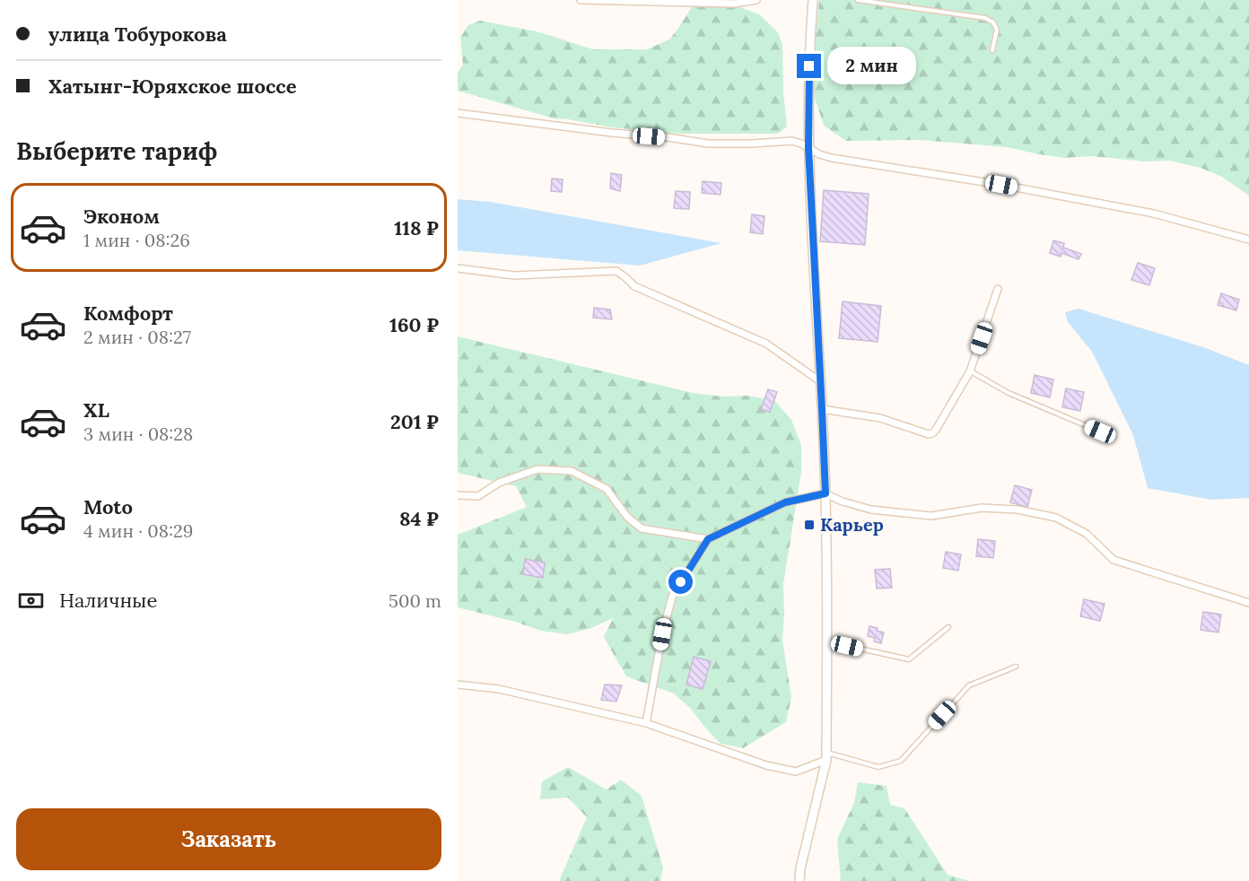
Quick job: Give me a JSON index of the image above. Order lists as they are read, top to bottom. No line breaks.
{"places":{"transit":["Карьер"]},"page":{"banner":["улица Тобурокова","Хатынг-Юряхское шоссе"],"bubble":"2 мин","heading":"Выберите тариф","list":[{"name":"Эконом","note":"1 мин · 08:26","value":"118 ₽"},{"name":"Комфорт","note":"2 мин · 08:27","value":"160 ₽"},{"name":"XL","note":"3 мин · 08:28","value":"201 ₽"},{"name":"Moto","note":"4 мин · 08:29","value":"84 ₽"}],"pay":["Наличные","500 m"],"buttons":"Заказать"}}
